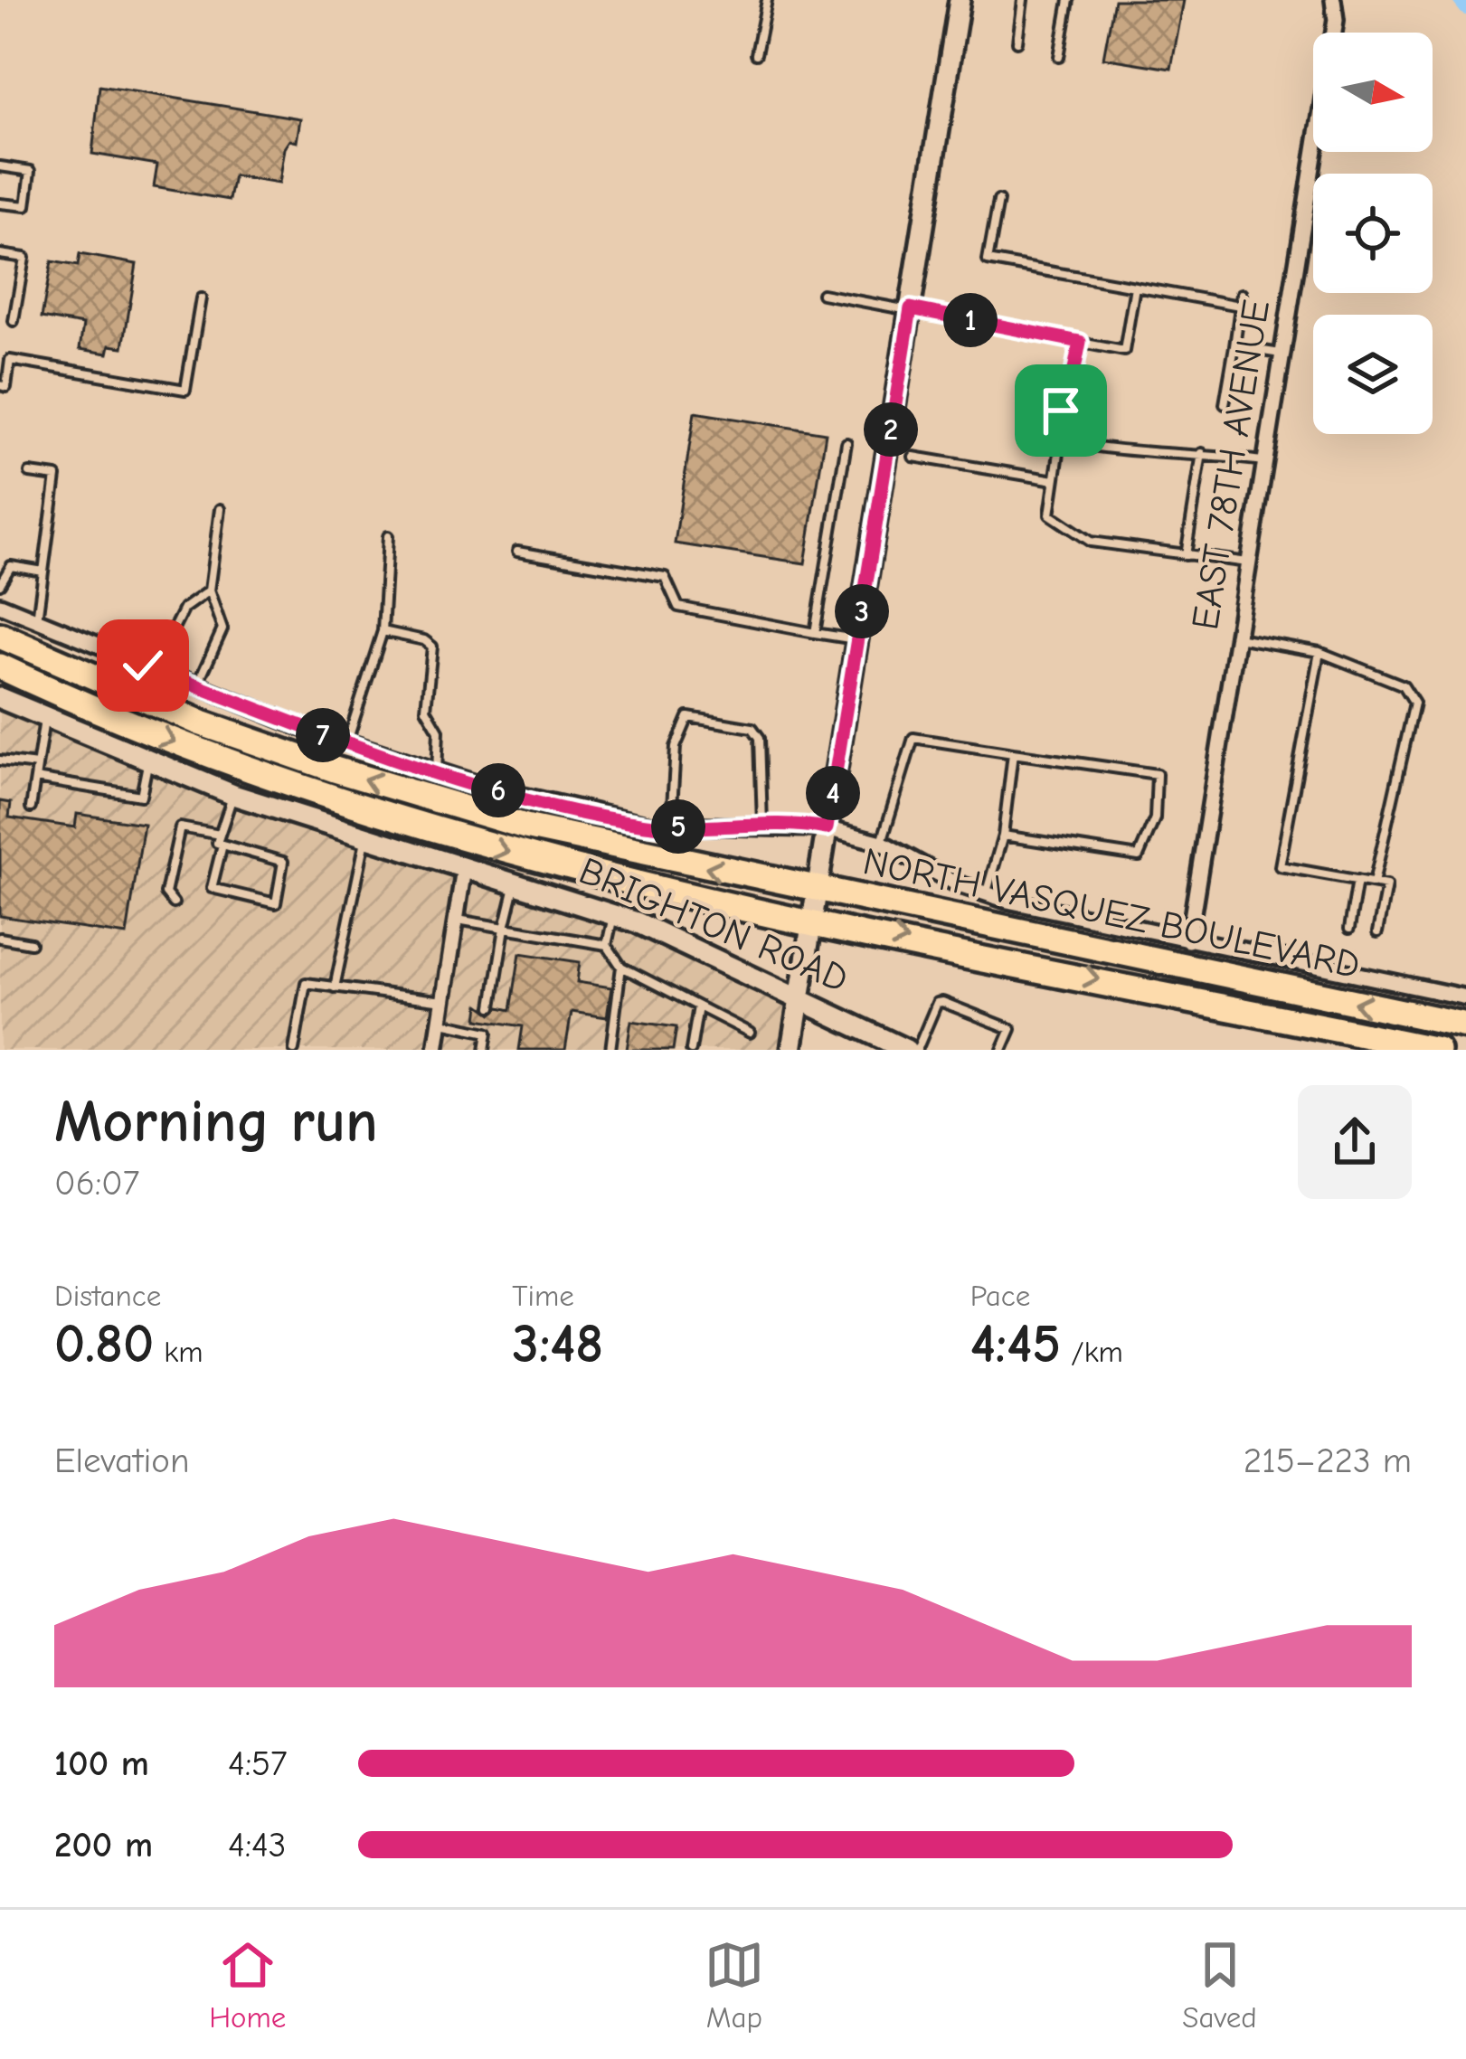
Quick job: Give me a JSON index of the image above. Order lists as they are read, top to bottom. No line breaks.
{"streets":{"highway":["NORTH VASQUEZ BOULEVARD"],"street":["EAST 78TH AVENUE","BRIGHTON ROAD"]},"north":"right","page":{"pins":["1","2","3","7","6","4","5"],"heading":["Morning run","06:07"],"stats":[["Distance","0.80 km"],["Time","3:48"],["Pace","4:45 /km"]],"chart":["Elevation","215–223 m"],"list":[{"name":"100 m","note":"4:57"},{"name":"200 m","note":"4:43"}],"tabs":["Home","Map","Saved"]}}
